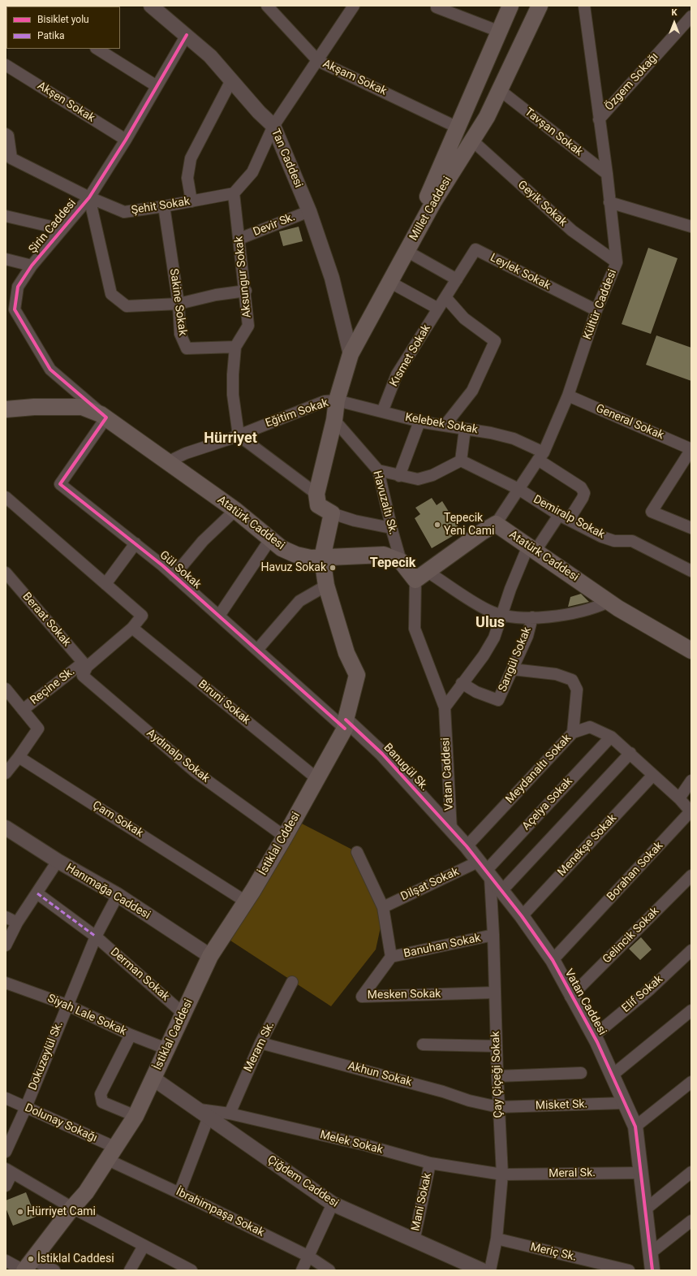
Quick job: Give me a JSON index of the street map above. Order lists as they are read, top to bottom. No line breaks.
{"streets":{"main road":["Millet Caddesi","Atatürk Caddesi","İstiklal Cddesi","İstiklal Caddesi"],"street":["Akşam Sokak","Özgem Sokağı","Akşen Sokak","Tavşan Sokak","Tan Caddesi","Geyik Sokak","Şehit Sokak","Devir Sk.","Şirin Caddesi","Leylek Sokak","Aksungur Sokak","Sakine Sokak","Kültür Caddesi","Kısmet Sokak","Eğitim Sokak","General Sokak","Kelebek Sokak","Havuzaltı Sk.","Demiralp Sokak","Gül Sokak","Beraat Sokak","Sarıgül Sokak","Reçine Sk.","Biruni Sokak","Aydınalp Sokak","Banugül Sk.","Meydanaltı Sokak","Vatan Caddesi","Açelya Sokak","Çam Sokak","Menekşe Sokak","Borahan Sokak","Dilşat Sokak","Hanımağa Caddesi","Gelincik Sokak","Banuhan Sokak","Derman Sokak","Elif Sokak","Mesken Sokak","Siyah Lale Sokak","Meram Sk.","Dokuzeylül Sk.","Akhun Sokak","Çay Çiçeği Sokak","Misket Sk.","Dolunay Sokağı","Melek Sokak","Meral Sk.","Çiğdem Caddesi","Mani Sokak","İbrahimpaşa Sokak","Meriç Sk."]},"crossings":[["Akşam Sokak","Millet Caddesi"],["Özgem Sokağı","Kültür Caddesi"],["Akşen Sokak","Şirin Caddesi"],["Tavşan Sokak","Millet Caddesi"],["Tavşan Sokak","Kültür Caddesi"],["Tan Caddesi","Devir Sk."],["Tan Caddesi","Şirin Caddesi"],["Geyik Sokak","Millet Caddesi"],["Geyik Sokak","Kültür Caddesi"],["Şehit Sokak","Şirin Caddesi"],["Şehit Sokak","Aksungur Sokak"],["Şehit Sokak","Sakine Sokak"],["Devir Sk.","Aksungur Sokak"],["Şirin Caddesi","Atatürk Caddesi"],["Şirin Caddesi","Gül Sokak"],["Leylek Sokak","Kültür Caddesi"],["Leylek Sokak","Kısmet Sokak"],["Aksungur Sokak","Sakine Sokak"],["Aksungur Sokak","Eğitim Sokak"],["Kültür Caddesi","General Sokak"],["Kültür Caddesi","Kelebek Sokak"],["Kültür Caddesi","Demiralp Sokak"],["Kültür Caddesi","Atatürk Caddesi"],["Kısmet Sokak","Kelebek Sokak"],["Eğitim Sokak","Kelebek Sokak"],["Eğitim Sokak","Atatürk Caddesi"],["Kelebek Sokak","Demiralp Sokak"],["Havuzaltı Sk.","Atatürk Caddesi"],["Atatürk Caddesi","Gül Sokak"],["Atatürk Caddesi","İstiklal Cddesi"],["Gül Sokak","Banugül Sk."],["Gül Sokak","İstiklal Cddesi"],["Beraat Sokak","Reçine Sk."],["Beraat Sokak","Aydınalp Sokak"],["Reçine Sk.","Biruni Sokak"],["Reçine Sk.","Aydınalp Sokak"],["Biruni Sokak","İstiklal Cddesi"],["Aydınalp Sokak","İstiklal Cddesi"],["Banugül Sk.","Vatan Caddesi"],["Banugül Sk.","İstiklal Cddesi"],["Meydanaltı Sokak","Vatan Caddesi"],["Meydanaltı Sokak","Açelya Sokak"],["Meydanaltı Sokak","Menekşe Sokak"],["Meydanaltı Sokak","Borahan Sokak"],["Vatan Caddesi","Açelya Sokak"],["Vatan Caddesi","Menekşe Sokak"],["Vatan Caddesi","Borahan Sokak"],["Vatan Caddesi","Dilşat Sokak"],["Vatan Caddesi","Gelincik Sokak"],["Vatan Caddesi","Elif Sokak"],["Vatan Caddesi","Çay Çiçeği Sokak"],["Vatan Caddesi","Misket Sk."],["Vatan Caddesi","Meral Sk."],["Açelya Sokak","Dilşat Sokak"],["Açelya Sokak","Çay Çiçeği Sokak"],["Çam Sokak","İstiklal Cddesi"],["İstiklal Cddesi","Hanımağa Caddesi"],["İstiklal Cddesi","İstiklal Caddesi"],["Dilşat Sokak","Çay Çiçeği Sokak"],["Hanımağa Caddesi","İstiklal Caddesi"],["Hanımağa Caddesi","Dokuzeylül Sk."],["Banuhan Sokak","Mesken Sokak"],["Banuhan Sokak","Çay Çiçeği Sokak"],["Derman Sokak","İstiklal Caddesi"],["Derman Sokak","Dokuzeylül Sk."],["Mesken Sokak","Çay Çiçeği Sokak"],["Siyah Lale Sokak","İstiklal Caddesi"],["Siyah Lale Sokak","Dokuzeylül Sk."],["İstiklal Caddesi","Dolunay Sokağı"],["İstiklal Caddesi","Çiğdem Caddesi"],["İstiklal Caddesi","İbrahimpaşa Sokak"],["Meram Sk.","Akhun Sokak"],["Meram Sk.","Melek Sokak"],["Dokuzeylül Sk.","Dolunay Sokağı"],["Akhun Sokak","Çay Çiçeği Sokak"],["Akhun Sokak","Misket Sk."],["Çay Çiçeği Sokak","Misket Sk."],["Çay Çiçeği Sokak","Melek Sokak"],["Çay Çiçeği Sokak","Meral Sk."],["Çay Çiçeği Sokak","Meriç Sk."],["Dolunay Sokağı","İbrahimpaşa Sokak"],["Melek Sokak","Meral Sk."],["Melek Sokak","Çiğdem Caddesi"],["Melek Sokak","Mani Sokak"],["Çiğdem Caddesi","Mani Sokak"]],"districts":["Hürriyet","Tepecik","Ulus"],"places":["Tepecik Yeni Cami","Havuz Sokak","Hürriyet Cami","İstiklal Caddesi"],"legend":["Bisiklet yolu","Patika"],"north":"top"}
